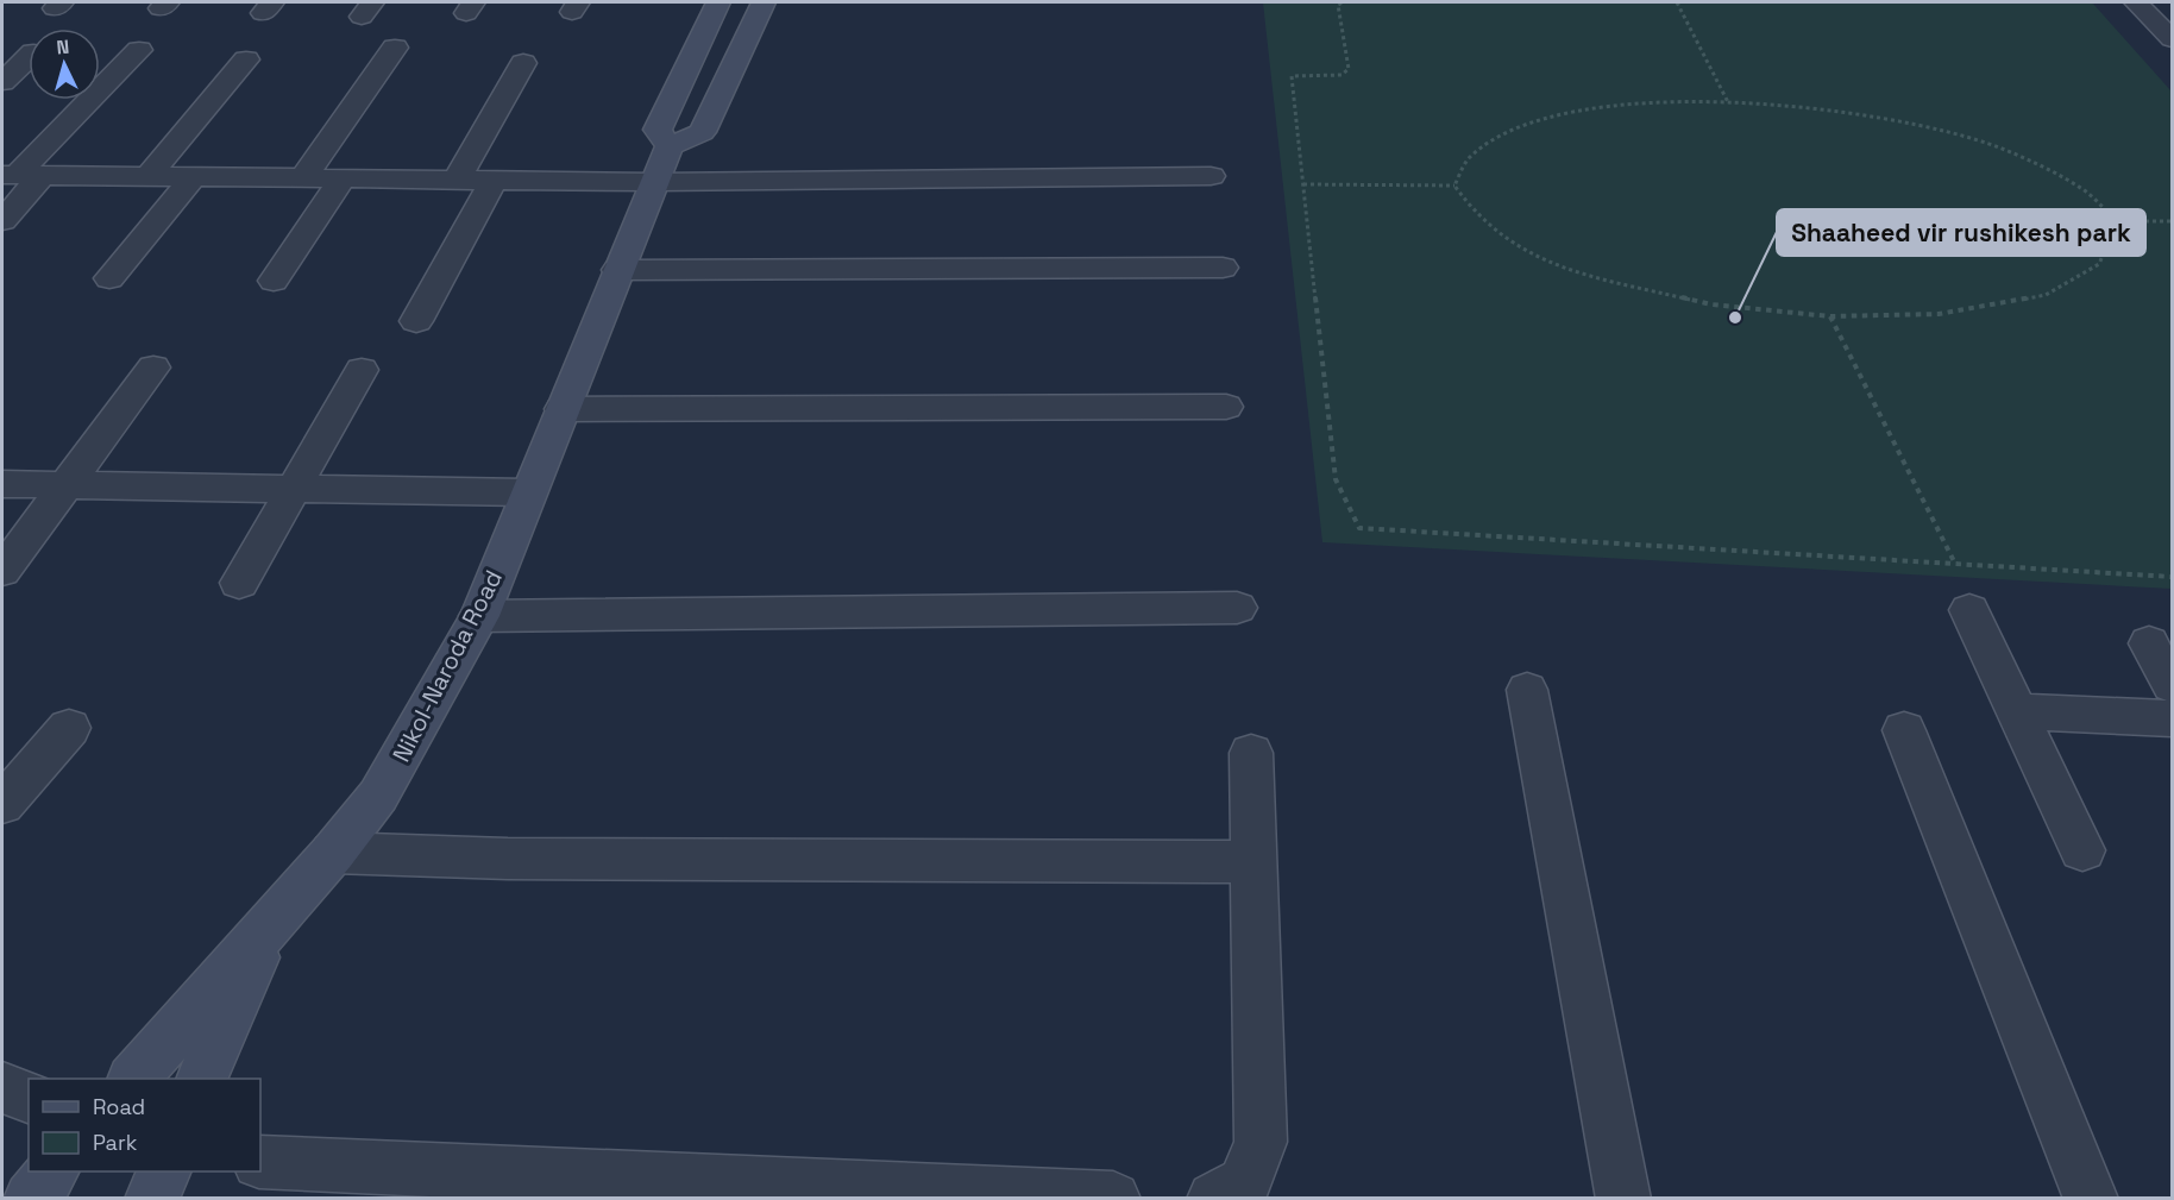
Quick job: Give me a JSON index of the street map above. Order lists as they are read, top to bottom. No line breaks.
{"streets":{"main road":["Nikol-Naroda Road"]},"places":["Shaaheed vir rushikesh park"],"legend":["Road","Park"],"north":"top"}
